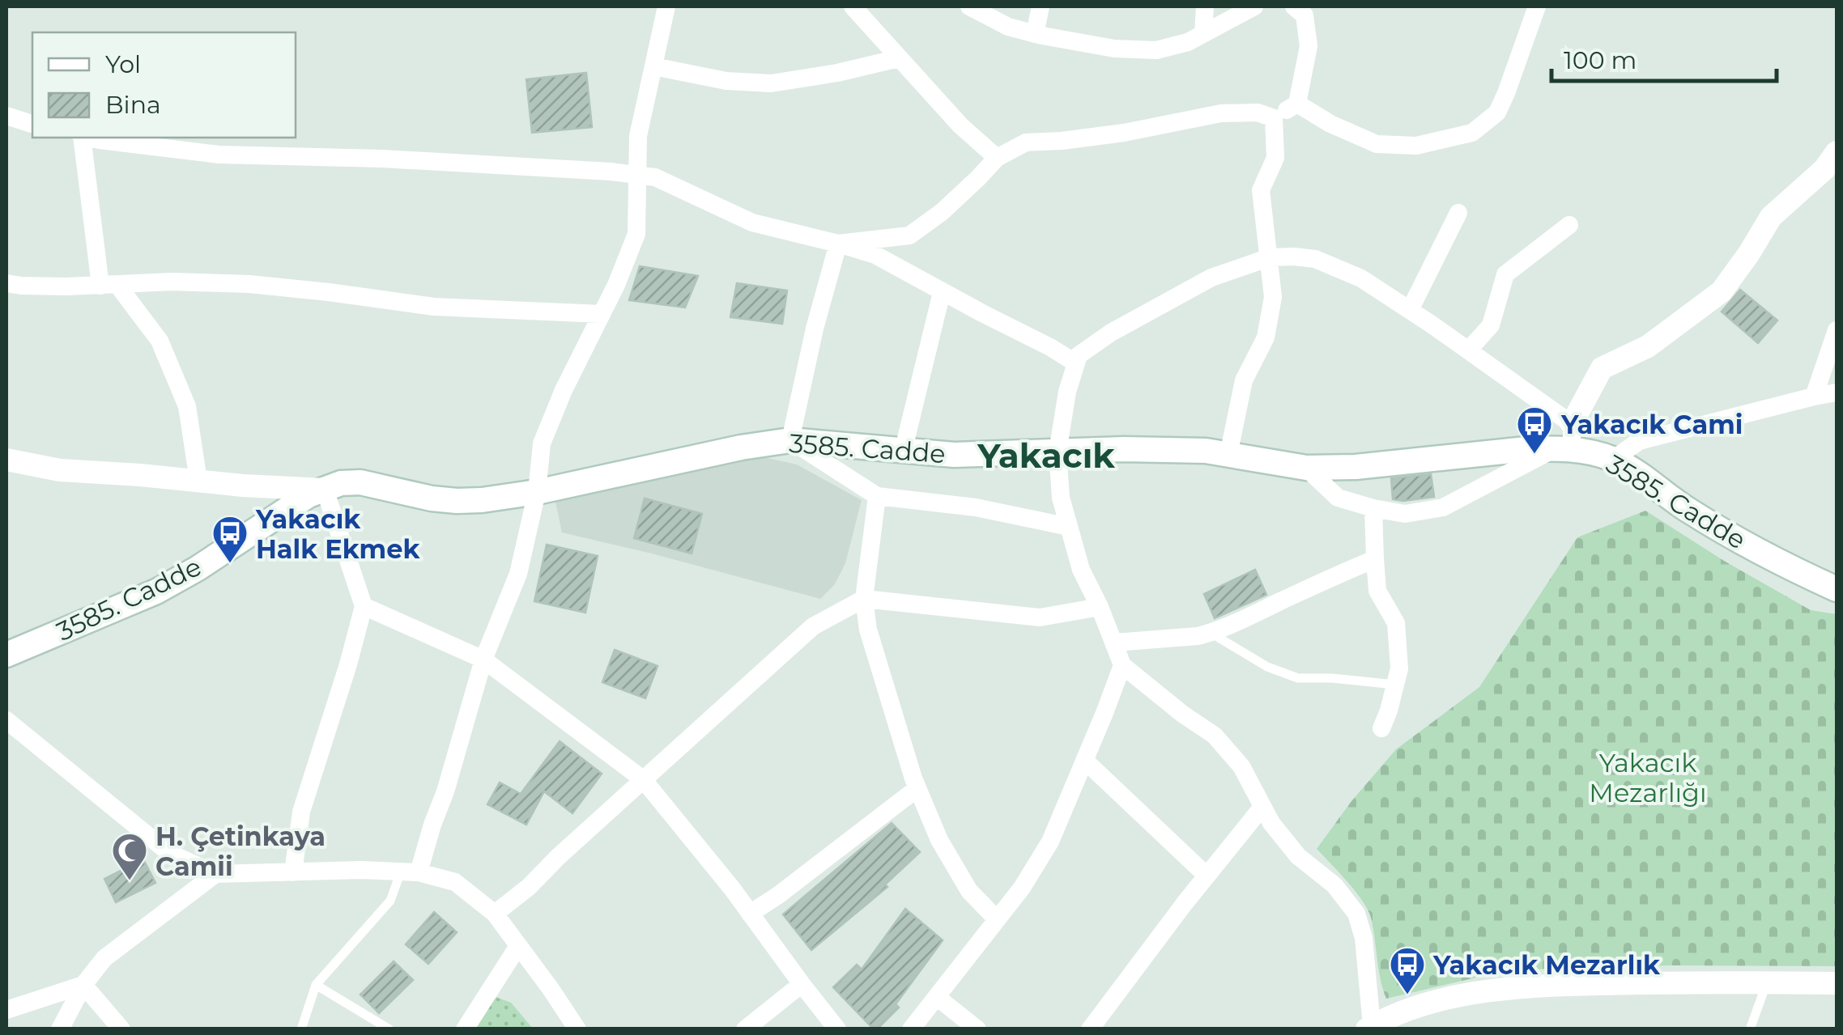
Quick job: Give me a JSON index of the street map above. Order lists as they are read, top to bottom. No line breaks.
{"streets":{"main road":["3585. Cadde"]},"districts":["Yakacık"],"parks":["Yakacık Mezarlığı"],"places":{"bus stop":["Yakacık Cami","Yakacık Halk Ekmek","Yakacık Mezarlık"],"mosque":["H. Çetinkaya Camii"]},"legend":["Yol","Bina"],"scale_bar":"100 m"}
